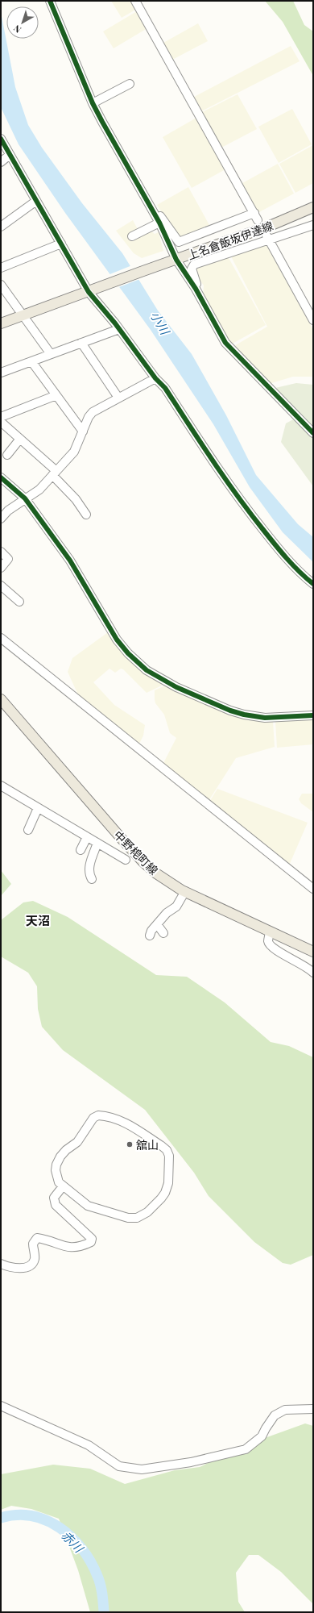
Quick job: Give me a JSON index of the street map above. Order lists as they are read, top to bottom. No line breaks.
{"streets":{"main road":["上名倉飯坂伊達線","中野梍町線"]},"districts":["天沼"],"water":["小川","赤川"],"places":["舘山"],"north":"bottom left"}
